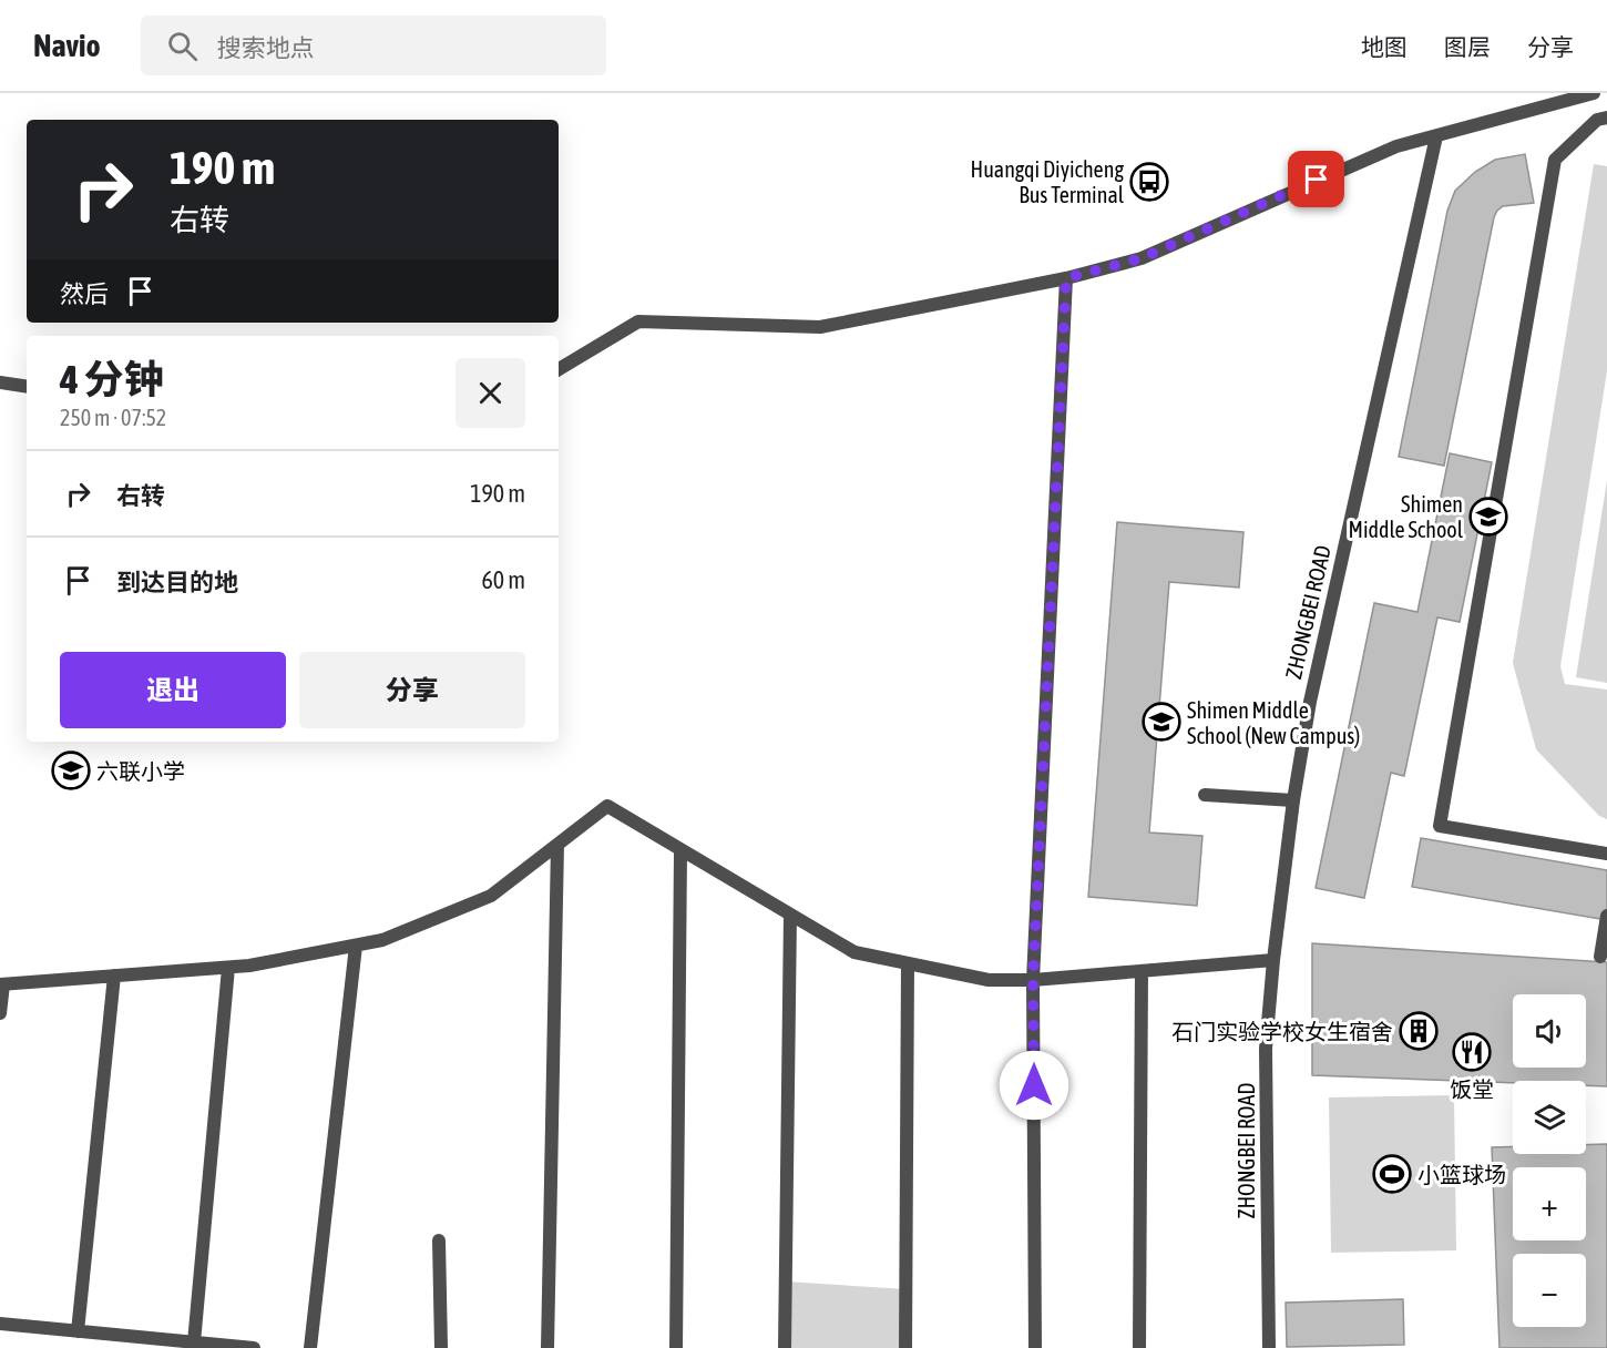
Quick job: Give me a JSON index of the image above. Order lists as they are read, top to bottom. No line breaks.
{"streets":{"street":["ZHONGBEI ROAD"]},"places":{"bus stop":["Huangqi Diyicheng Bus Terminal"],"school or university":["Shimen Middle School","Shimen Middle School (New Campus)","六联小学"],"building":["石门实验学校女生宿舍"],"restaurant":["饭堂"],"sports":["小篮球场"]},"page":{"header":"Navio","search":"搜索地点","nav":["地图","图层","分享"],"turn":["190 m","右转"],"then":"然后","heading":["4 分钟","250 m · 07:52"],"list":[{"name":"右转","value":"190 m"},{"name":"到达目的地","value":"60 m"}],"buttons":["退出","分享"],"map_buttons":["+","−"]}}
